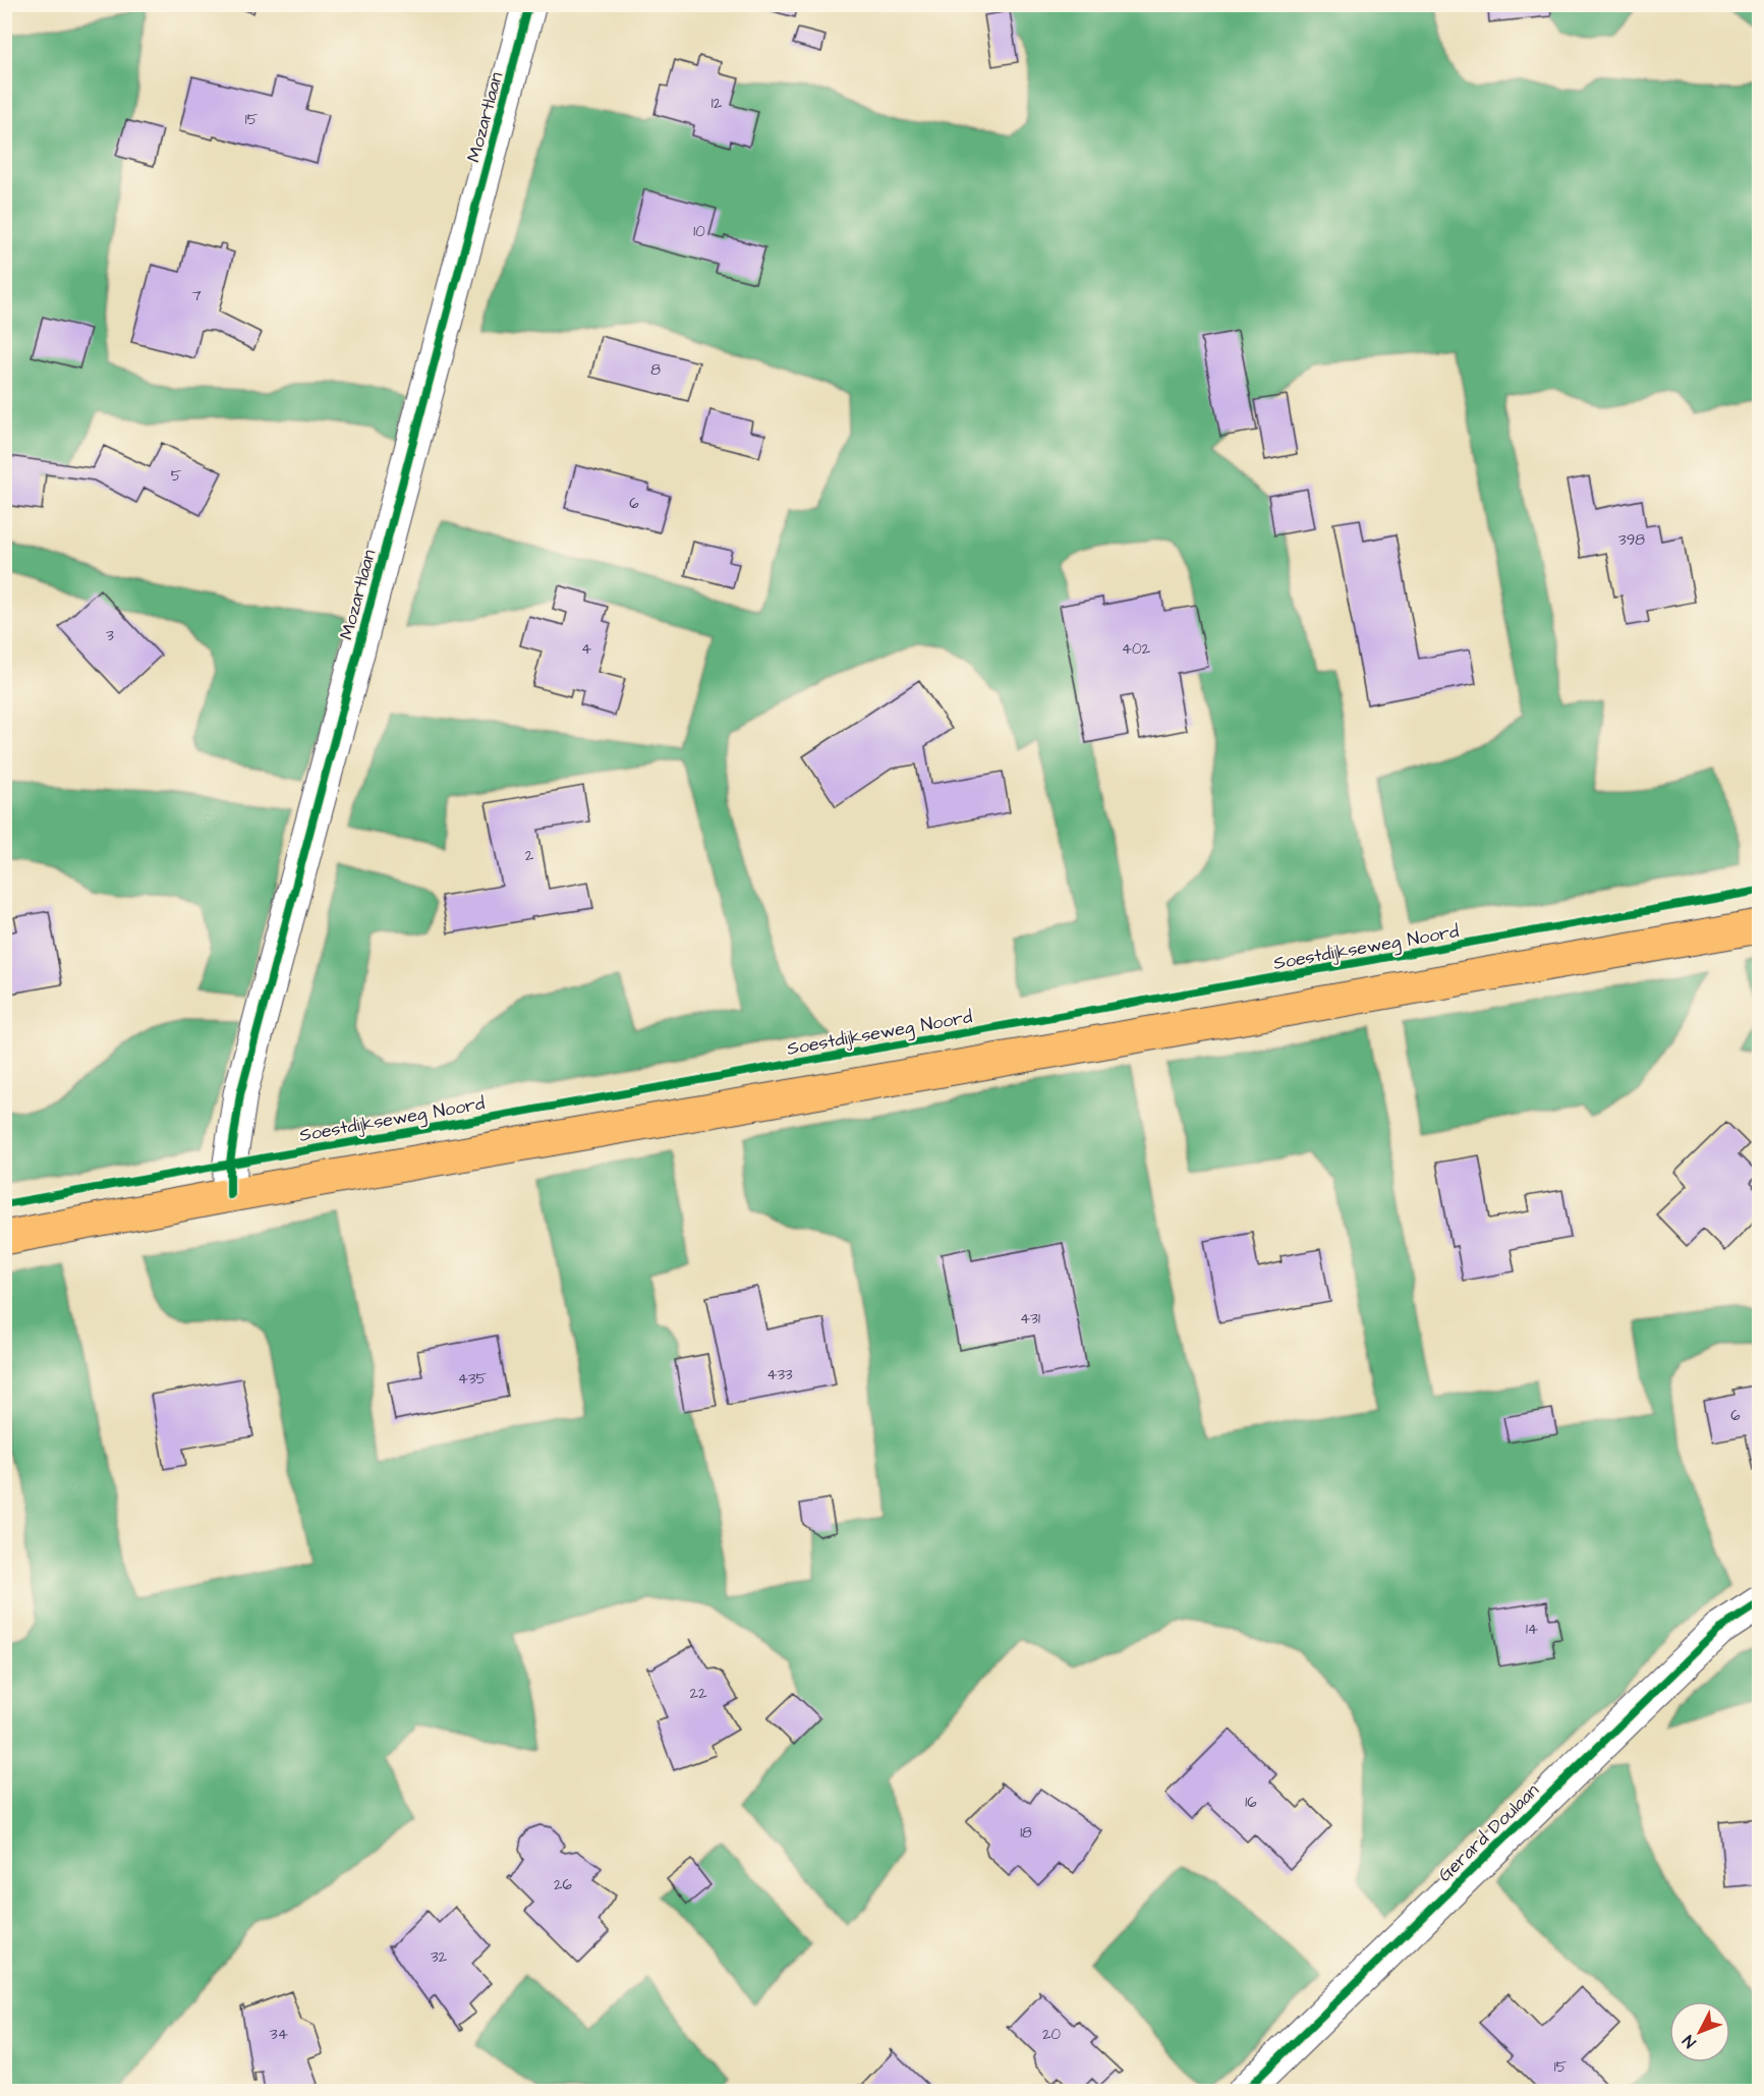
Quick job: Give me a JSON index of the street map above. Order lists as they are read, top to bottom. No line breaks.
{"streets":{"street":["Mozartlaan","Gerard Doulaan"],"cycle path":["Soestdijkseweg Noord"]},"house_numbers":["12","15","10","7","8","5","6","398","3","4","402","2","431","433","435","6","14","22","16","18","26","32","34","20","15"],"north":"bottom left"}
